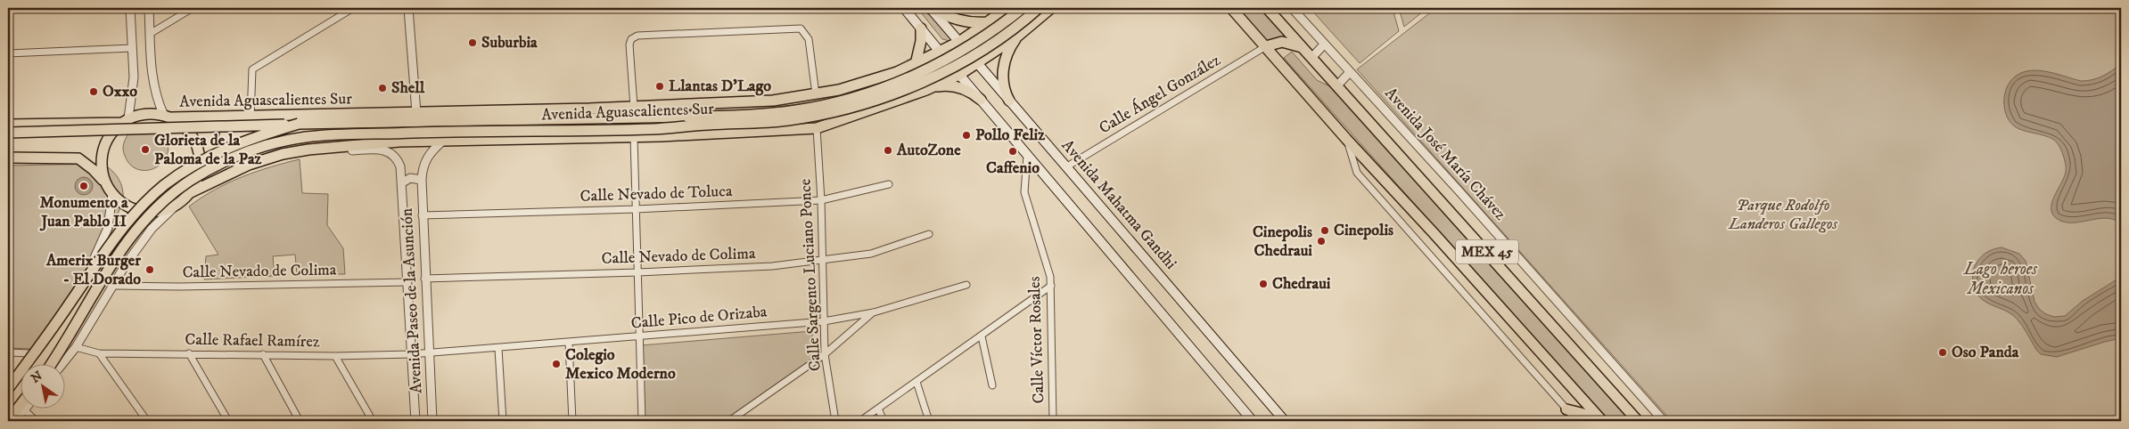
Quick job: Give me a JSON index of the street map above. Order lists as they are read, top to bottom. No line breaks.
{"streets":{"main road":["Avenida Aguascalientes Sur","Avenida Mahatma Gandhi","MEX 45"],"street":["Calle Ángel González","Avenida José María Chávez","Calle Nevado de Toluca","Calle Nevado de Colima","Calle Sargento Luciano Ponce","Avenida Paseo de la Asunción","Calle Pico de Orizaba","Calle Víctor Rosales","Calle Rafael Ramírez"]},"crossings":[["Calle Ángel González","Avenida Mahatma Gandhi"],["Calle Ángel González","MEX 45"],["Avenida Aguascalientes Sur","Avenida Mahatma Gandhi"],["Avenida Aguascalientes Sur","Calle Nevado de Colima"],["Avenida Aguascalientes Sur","Calle Sargento Luciano Ponce"],["Avenida Aguascalientes Sur","Avenida Paseo de la Asunción"],["Avenida Aguascalientes Sur","Calle Rafael Ramírez"],["Calle Nevado de Toluca","Calle Sargento Luciano Ponce"],["Calle Nevado de Toluca","Avenida Paseo de la Asunción"],["Calle Nevado de Colima","Calle Sargento Luciano Ponce"],["Calle Nevado de Colima","Avenida Paseo de la Asunción"],["Calle Sargento Luciano Ponce","Calle Pico de Orizaba"],["Avenida Paseo de la Asunción","Calle Pico de Orizaba"],["Avenida Paseo de la Asunción","Calle Rafael Ramírez"],["Calle Pico de Orizaba","Calle Rafael Ramírez"]],"water":["Lago heroes Mexicanos"],"parks":["Parque Rodolfo Landeros Gallegos"],"places":["Suburbia","Llantas D'Lago","Shell","Oxxo","Pollo Feliz","Glorieta de la Paloma de la Paz","AutoZone","Caffenio","Monumento a Juan Pablo II","Cinepolis","Cinepolis Chedraui","Amerix Burger - El Dorado","Chedraui","Oso Panda","Colegio Mexico Moderno"],"north":"top left"}
